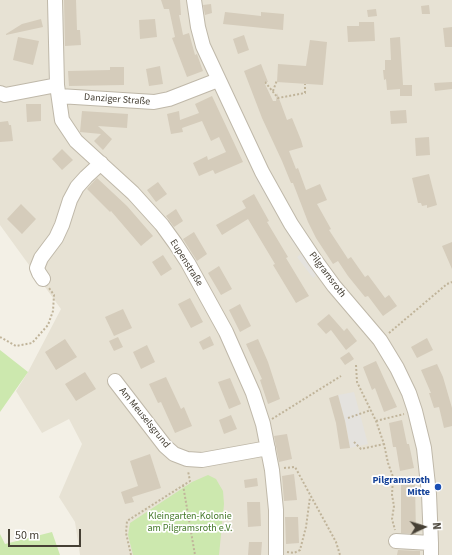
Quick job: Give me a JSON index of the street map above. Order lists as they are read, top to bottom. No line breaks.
{"streets":{"street":["Danziger Straße","Eupenstraße","Pilgramsroth","Am Meuselsgrund"]},"crossings":[["Danziger Straße","Eupenstraße"],["Danziger Straße","Pilgramsroth"]],"parks":["Kleingarten-Kolonie am Pilgramsroth e.V."],"places":["Pilgramsroth Mitte"],"scale_bar":"50 m","north":"right"}
